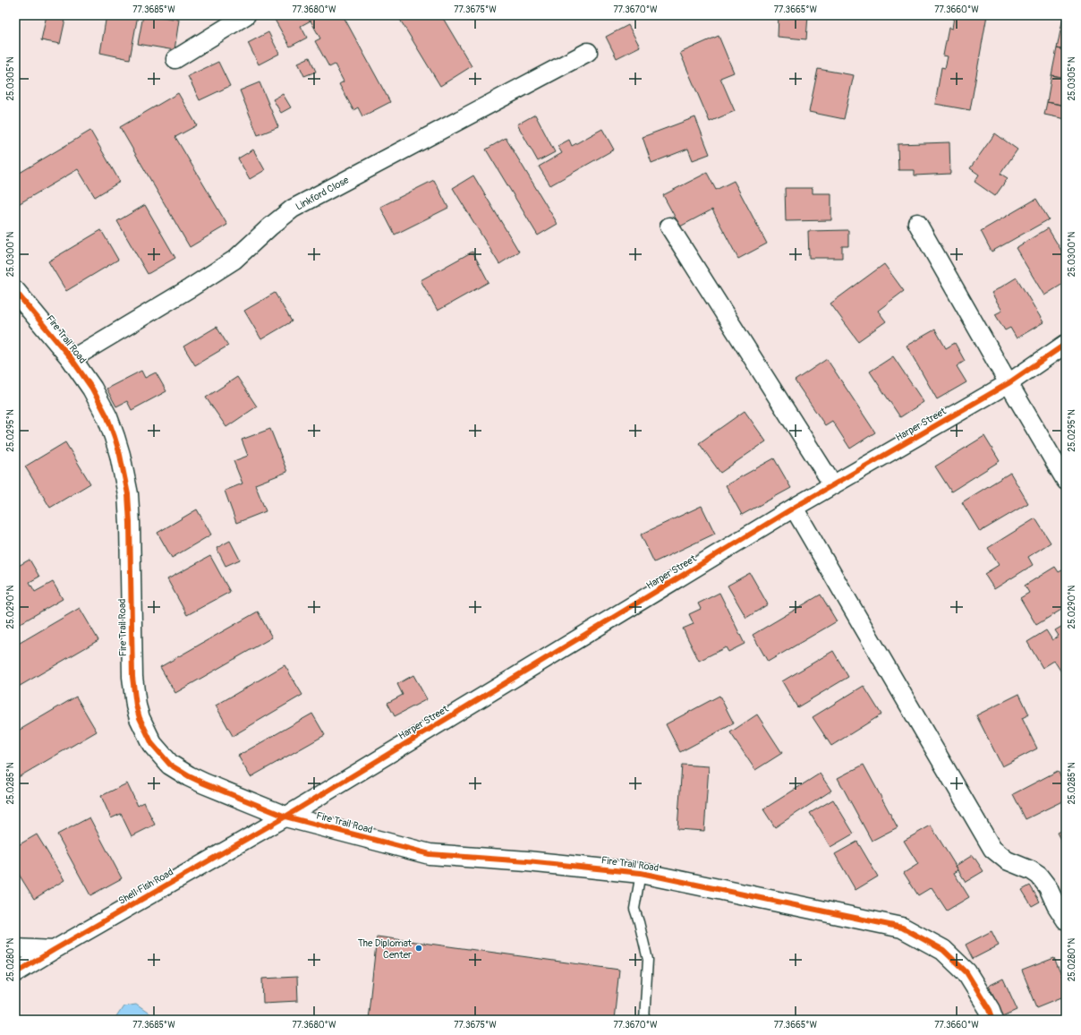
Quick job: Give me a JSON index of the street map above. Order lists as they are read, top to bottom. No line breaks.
{"streets":{"street":["Linkford Close","Fire Trail Road","Harper Street","Shell Fish Road"]},"crossings":[["Linkford Close","Fire Trail Road"],["Fire Trail Road","Harper Street"],["Fire Trail Road","Shell Fish Road"],["Harper Street","Shell Fish Road"]],"places":["The Diplomat Center"],"coordinates":["77.3685°W","77.3680°W","77.3675°W","77.3670°W","77.3665°W","77.3660°W","25.0305°N","25.0300°N","25.0295°N","25.0290°N","25.0285°N","25.0280°N"]}
